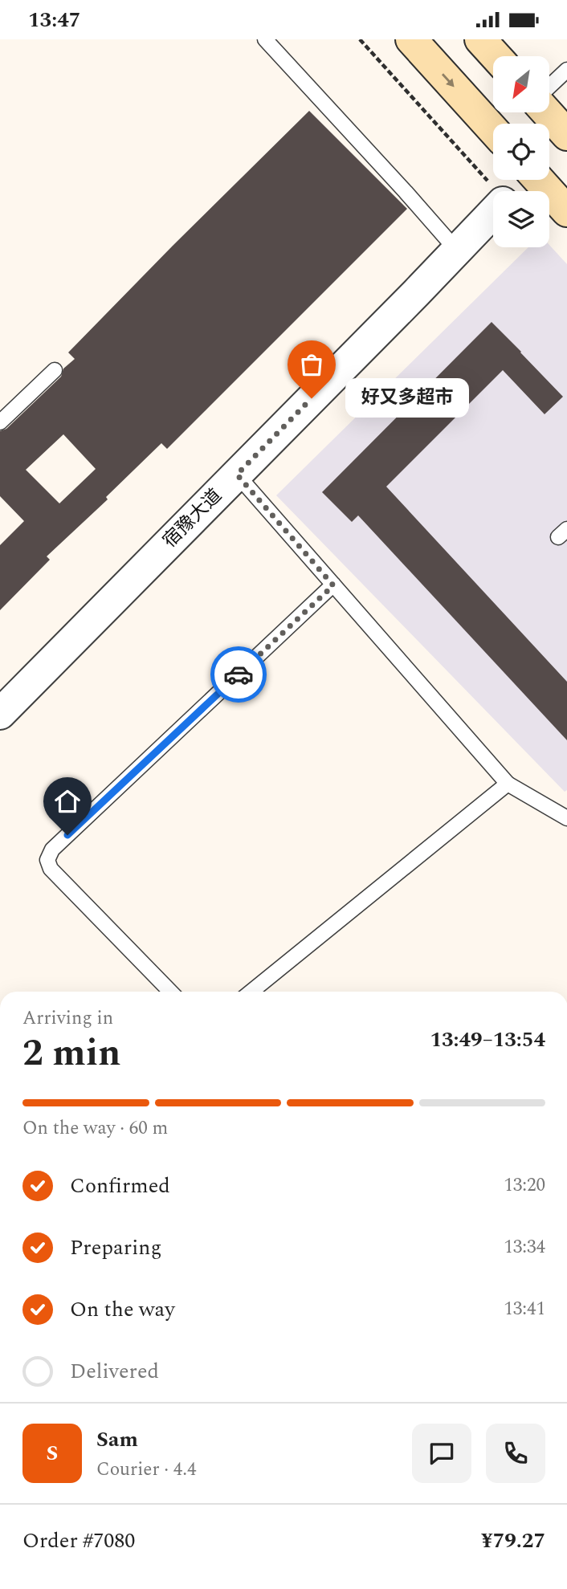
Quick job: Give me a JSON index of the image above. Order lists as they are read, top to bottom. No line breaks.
{"streets":{"street":["宿豫大道"]},"places":["好又多超市"],"north":"bottom left","page":{"status":"13:47","bubble":"好又多超市","heading":["2 min","Arriving in","13:49–13:54"],"panel":["Sam","Courier · 4.4","Order #7080","¥79.27"],"bar":"On the way · 60 m","list":[["Confirmed","13:20"],["Preparing","13:34"],["On the way","13:41"],"Delivered"],"round":"S"}}
